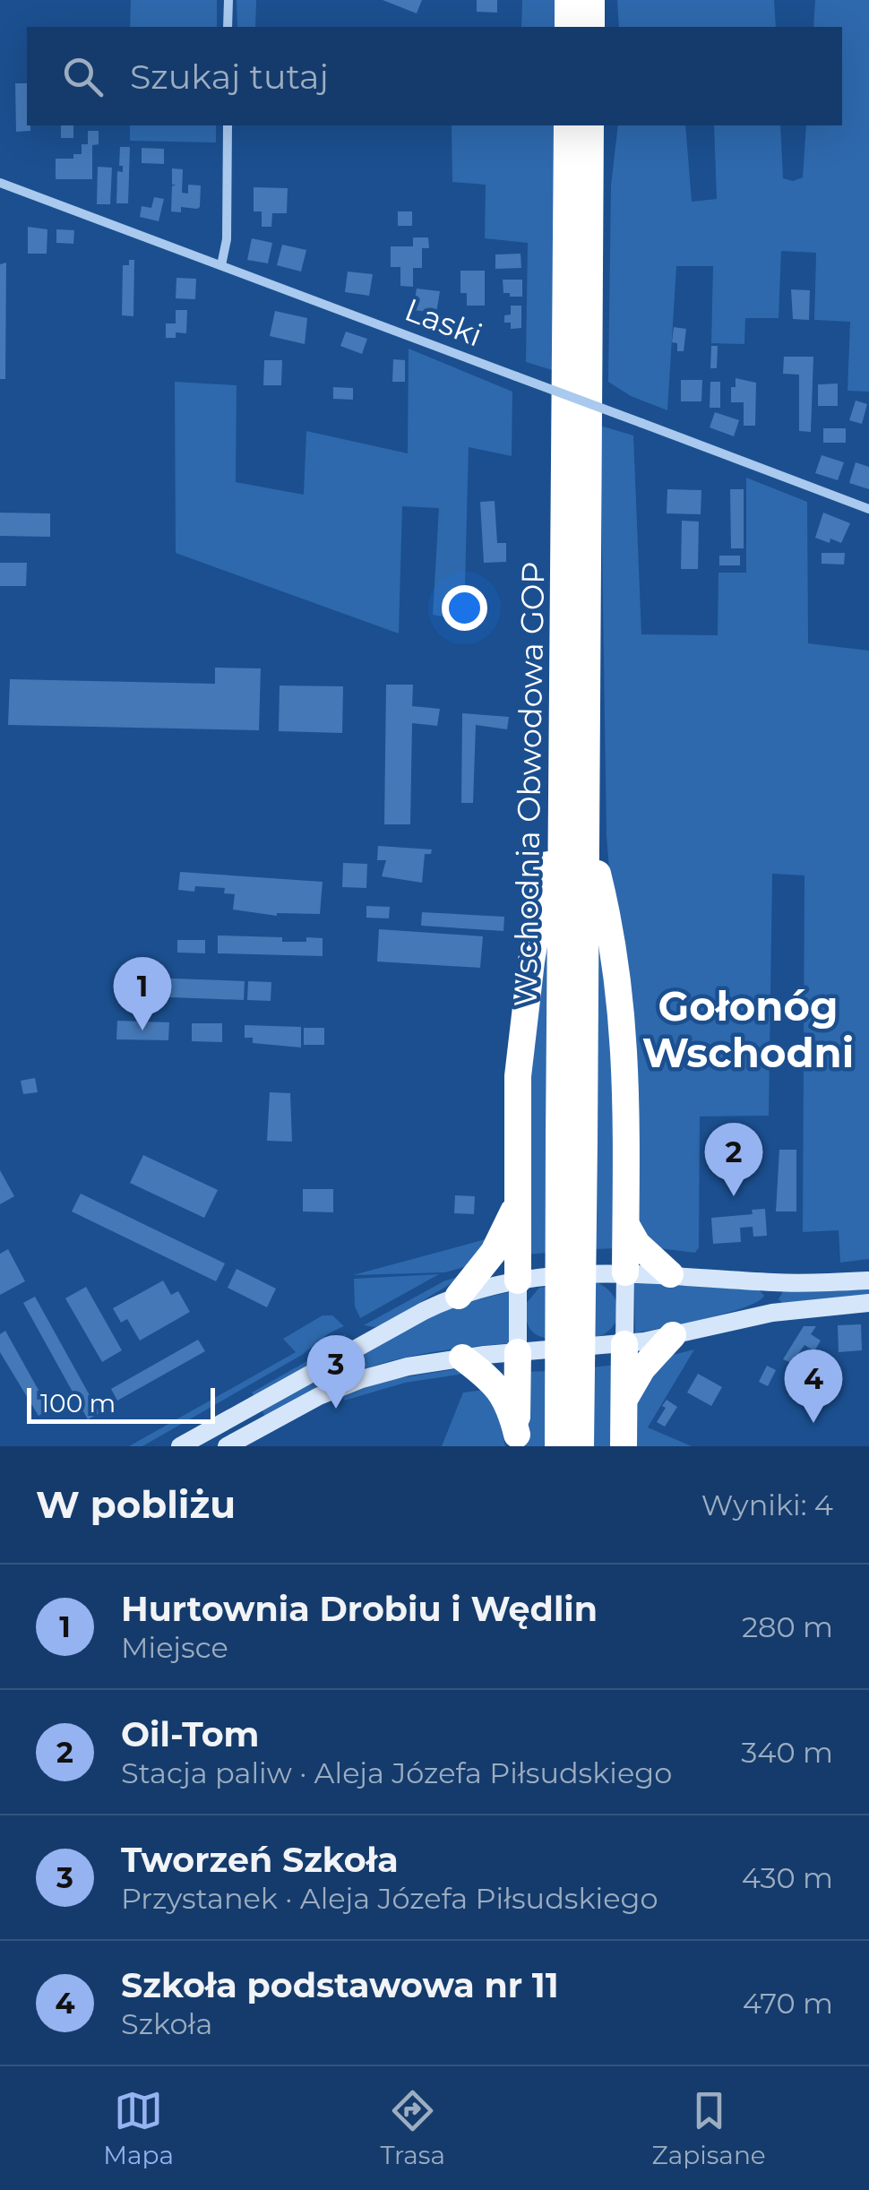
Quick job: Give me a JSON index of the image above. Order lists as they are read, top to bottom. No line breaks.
{"streets":{"highway":["Wschodnia Obwodowa GOP"],"street":["Laski"]},"districts":["Gołonóg Wschodni"],"scale_bar":"100 m","page":{"search":"Szukaj tutaj","pins":["1","2","3","4"],"scale":"100 m","heading":["W pobliżu","Wyniki: 4"],"list":[{"mark":"1","name":"Hurtownia Drobiu i Wędlin","note":"Miejsce","value":"280 m"},{"mark":"2","name":"Oil-Tom","note":"Stacja paliw · Aleja Józefa Piłsudskiego","value":"340 m"},{"mark":"3","name":"Tworzeń Szkoła","note":"Przystanek · Aleja Józefa Piłsudskiego","value":"430 m"},{"mark":"4","name":"Szkoła podstawowa nr 11","note":"Szkoła","value":"470 m"}],"nav":["Mapa","Trasa","Zapisane"]}}
